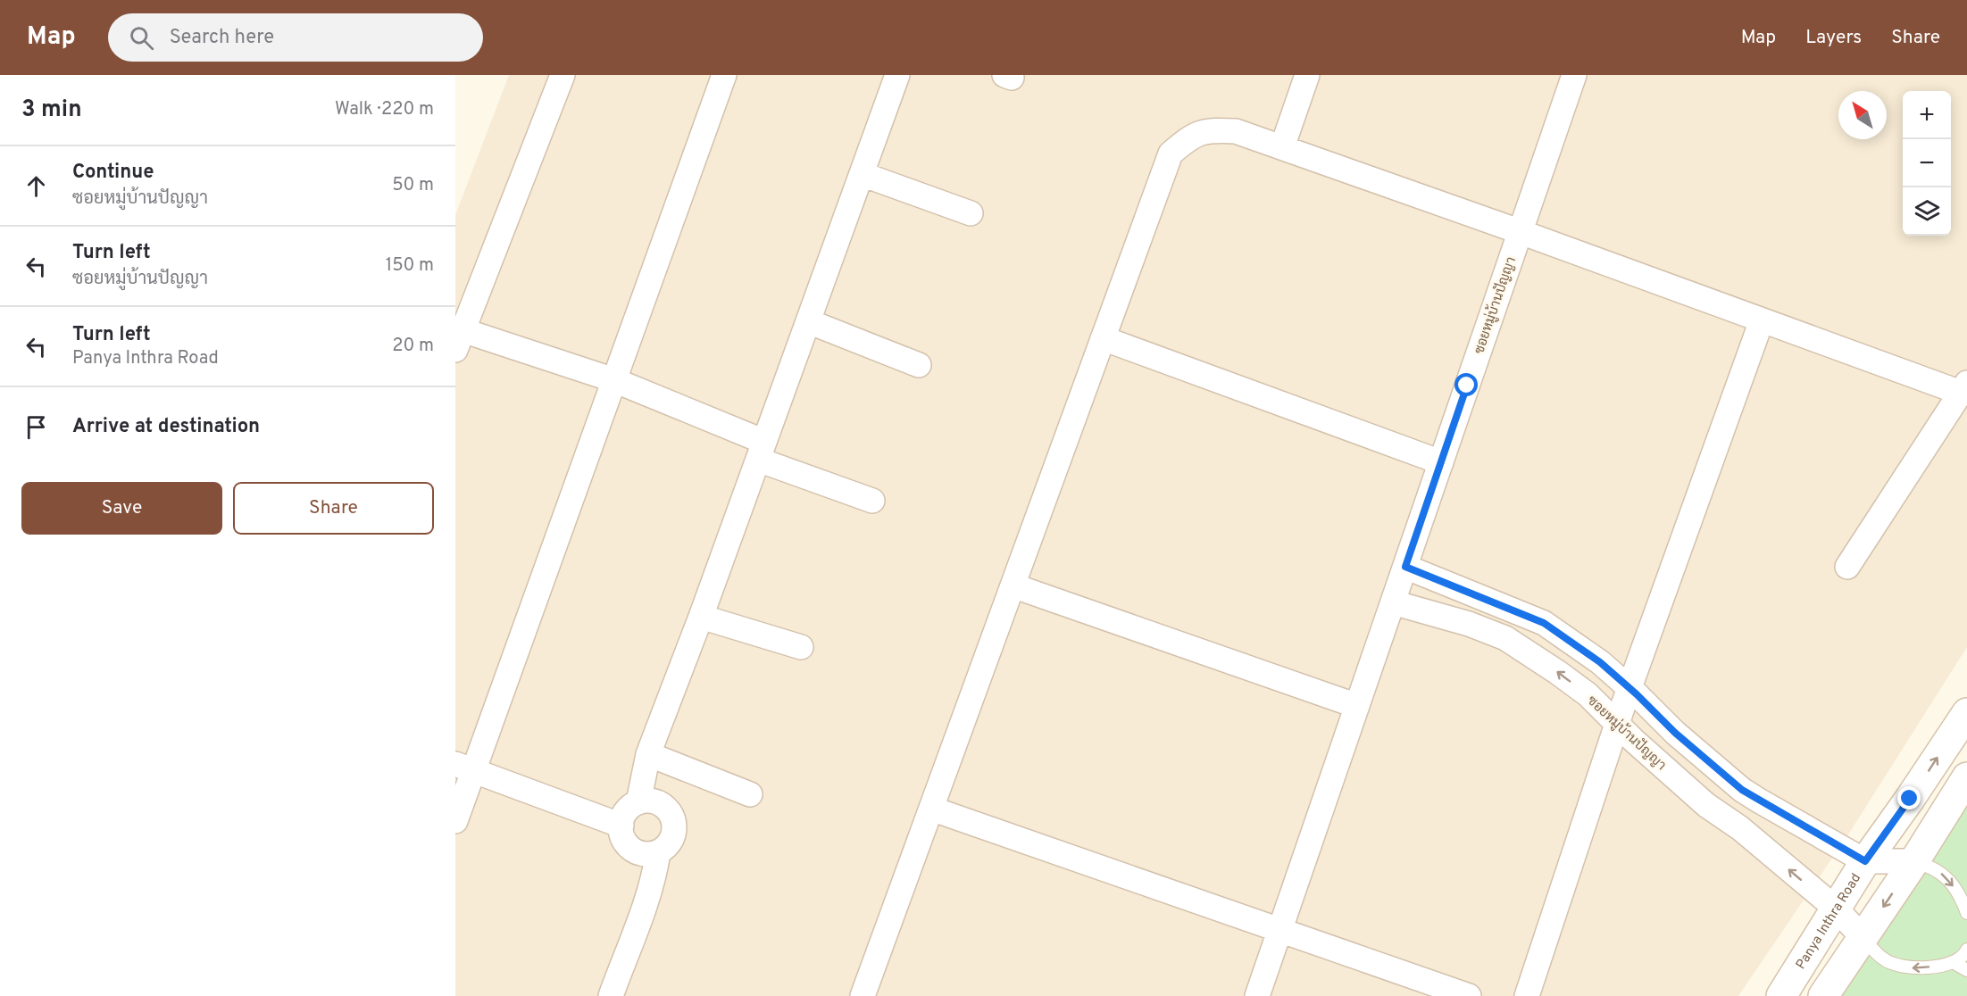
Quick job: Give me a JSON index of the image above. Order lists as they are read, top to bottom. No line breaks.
{"streets":{"main road":["Panya Inthra Road"],"street":["ซอยหมู่บ้านปัญญา"]},"crossings":[["ซอยหมู่บ้านปัญญา","Panya Inthra Road"]],"north":"top left","page":{"header":"Map","search":"Search here","nav":["Map","Layers","Share"],"heading":["3 min","Walk · 220 m"],"map_buttons":["+","−"],"list":[["Continue","ซอยหมู่บ้านปัญญา","50 m"],["Turn left","ซอยหมู่บ้านปัญญา","150 m"],["Turn left","Panya Inthra Road","20 m"],"Arrive at destination"],"buttons":["Save","Share"]}}
